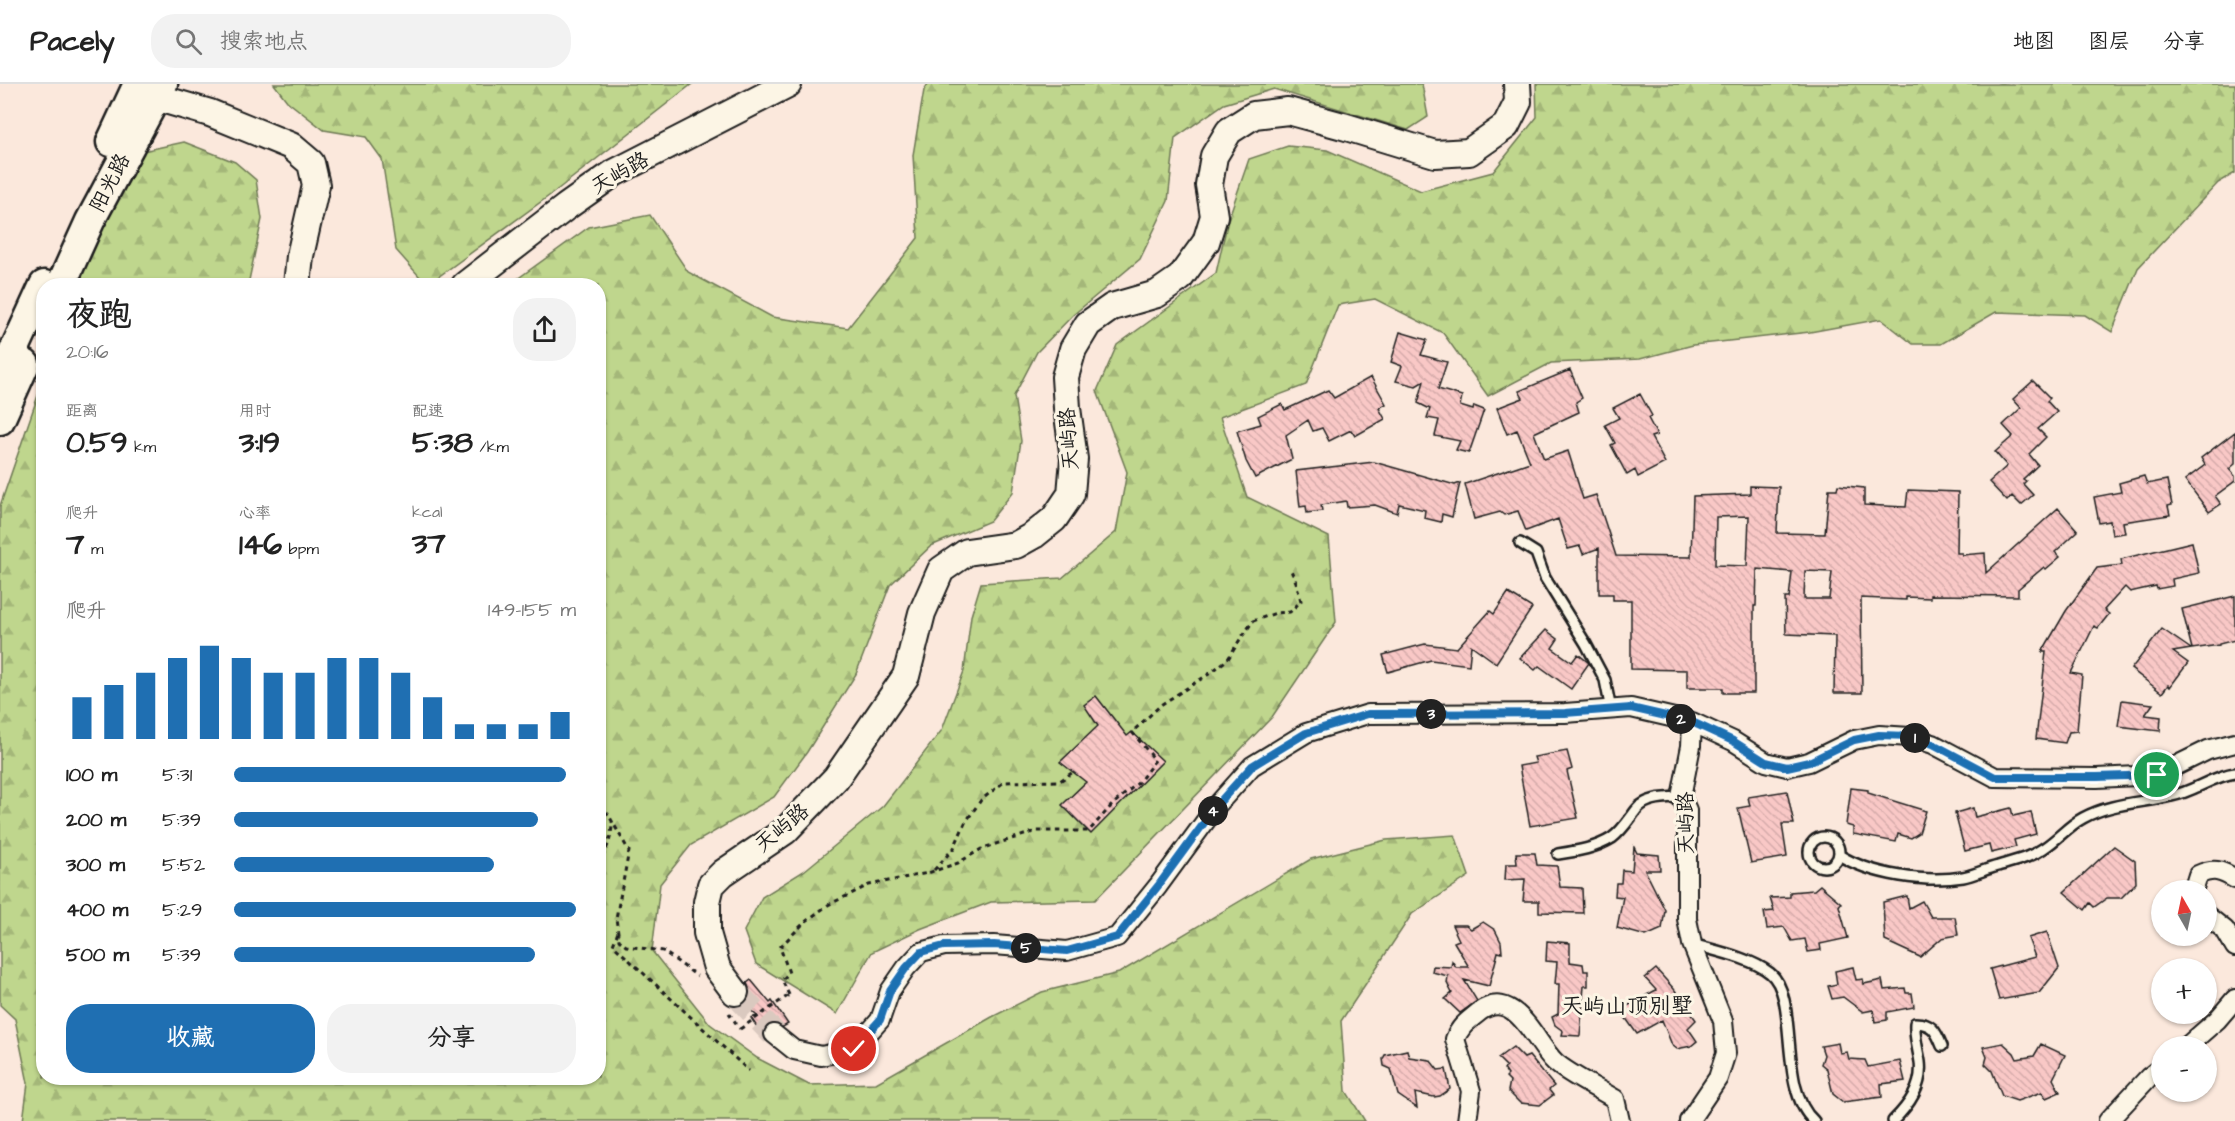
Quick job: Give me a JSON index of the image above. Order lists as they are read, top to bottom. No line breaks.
{"streets":{"main road":["阳光路"],"street":["天屿路"]},"districts":["天屿山顶别墅"],"north":"top","page":{"header":"Pacely","search":"搜索地点","nav":["地图","图层","分享"],"heading":["夜跑","20:16"],"stats":[["距离","0.59 km"],["用时","3:19"],["配速","5:38 /km"],["爬升","7 m"],["心率","146 bpm"],["kcal","37"]],"chart":["爬升","149–155 m"],"pins":["3","2","1","4","5"],"list":[{"name":"100 m","note":"5:31"},{"name":"200 m","note":"5:39"},{"name":"300 m","note":"5:52"},{"name":"400 m","note":"5:29"},{"name":"500 m","note":"5:39"}],"map_buttons":["+","−"],"buttons":["收藏","分享"]}}
